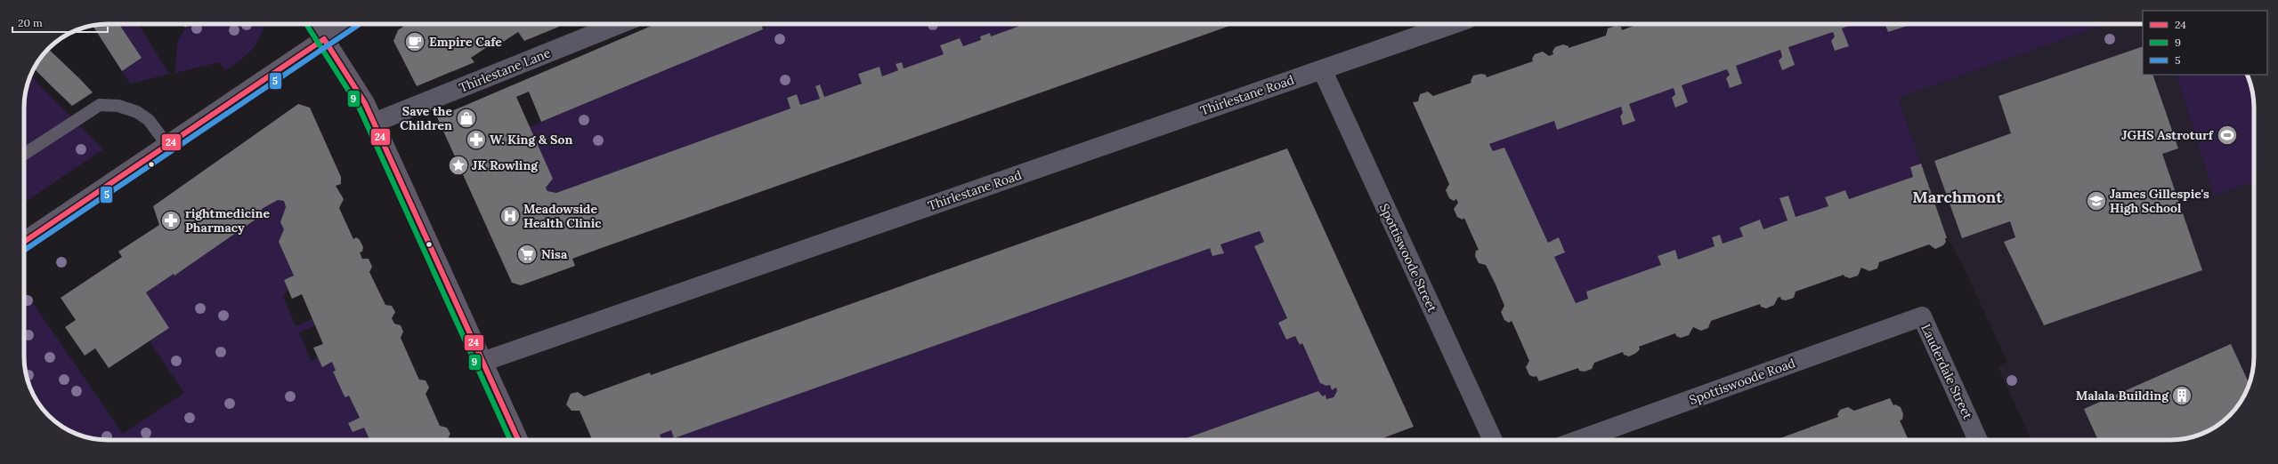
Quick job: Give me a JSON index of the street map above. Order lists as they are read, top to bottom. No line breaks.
{"streets":{"street":["Thirlestane Lane","Thirlestane Road","Spottiswoode Street","Lauderdale Street","Spottiswoode Road"]},"crossings":[["Thirlestane Road","Spottiswoode Street"],["Lauderdale Street","Spottiswoode Road"]],"districts":["Marchmont"],"places":{"cafe":["Empire Cafe"],"shop":["Save the Children"],"sports":["JGHS Astroturf"],"pharmacy":["W. King & Son","rightmedicine Pharmacy"],"place":["JK Rowling"],"school or university":["James Gillespie's High School"],"hospital":["Meadowside Health Clinic"],"supermarket":["Nisa"],"building":["Malala Building"]},"lines":["transit line 9","transit line 5","transit line 24"],"legend":["24","9","5"],"scale_bar":"20 m"}
